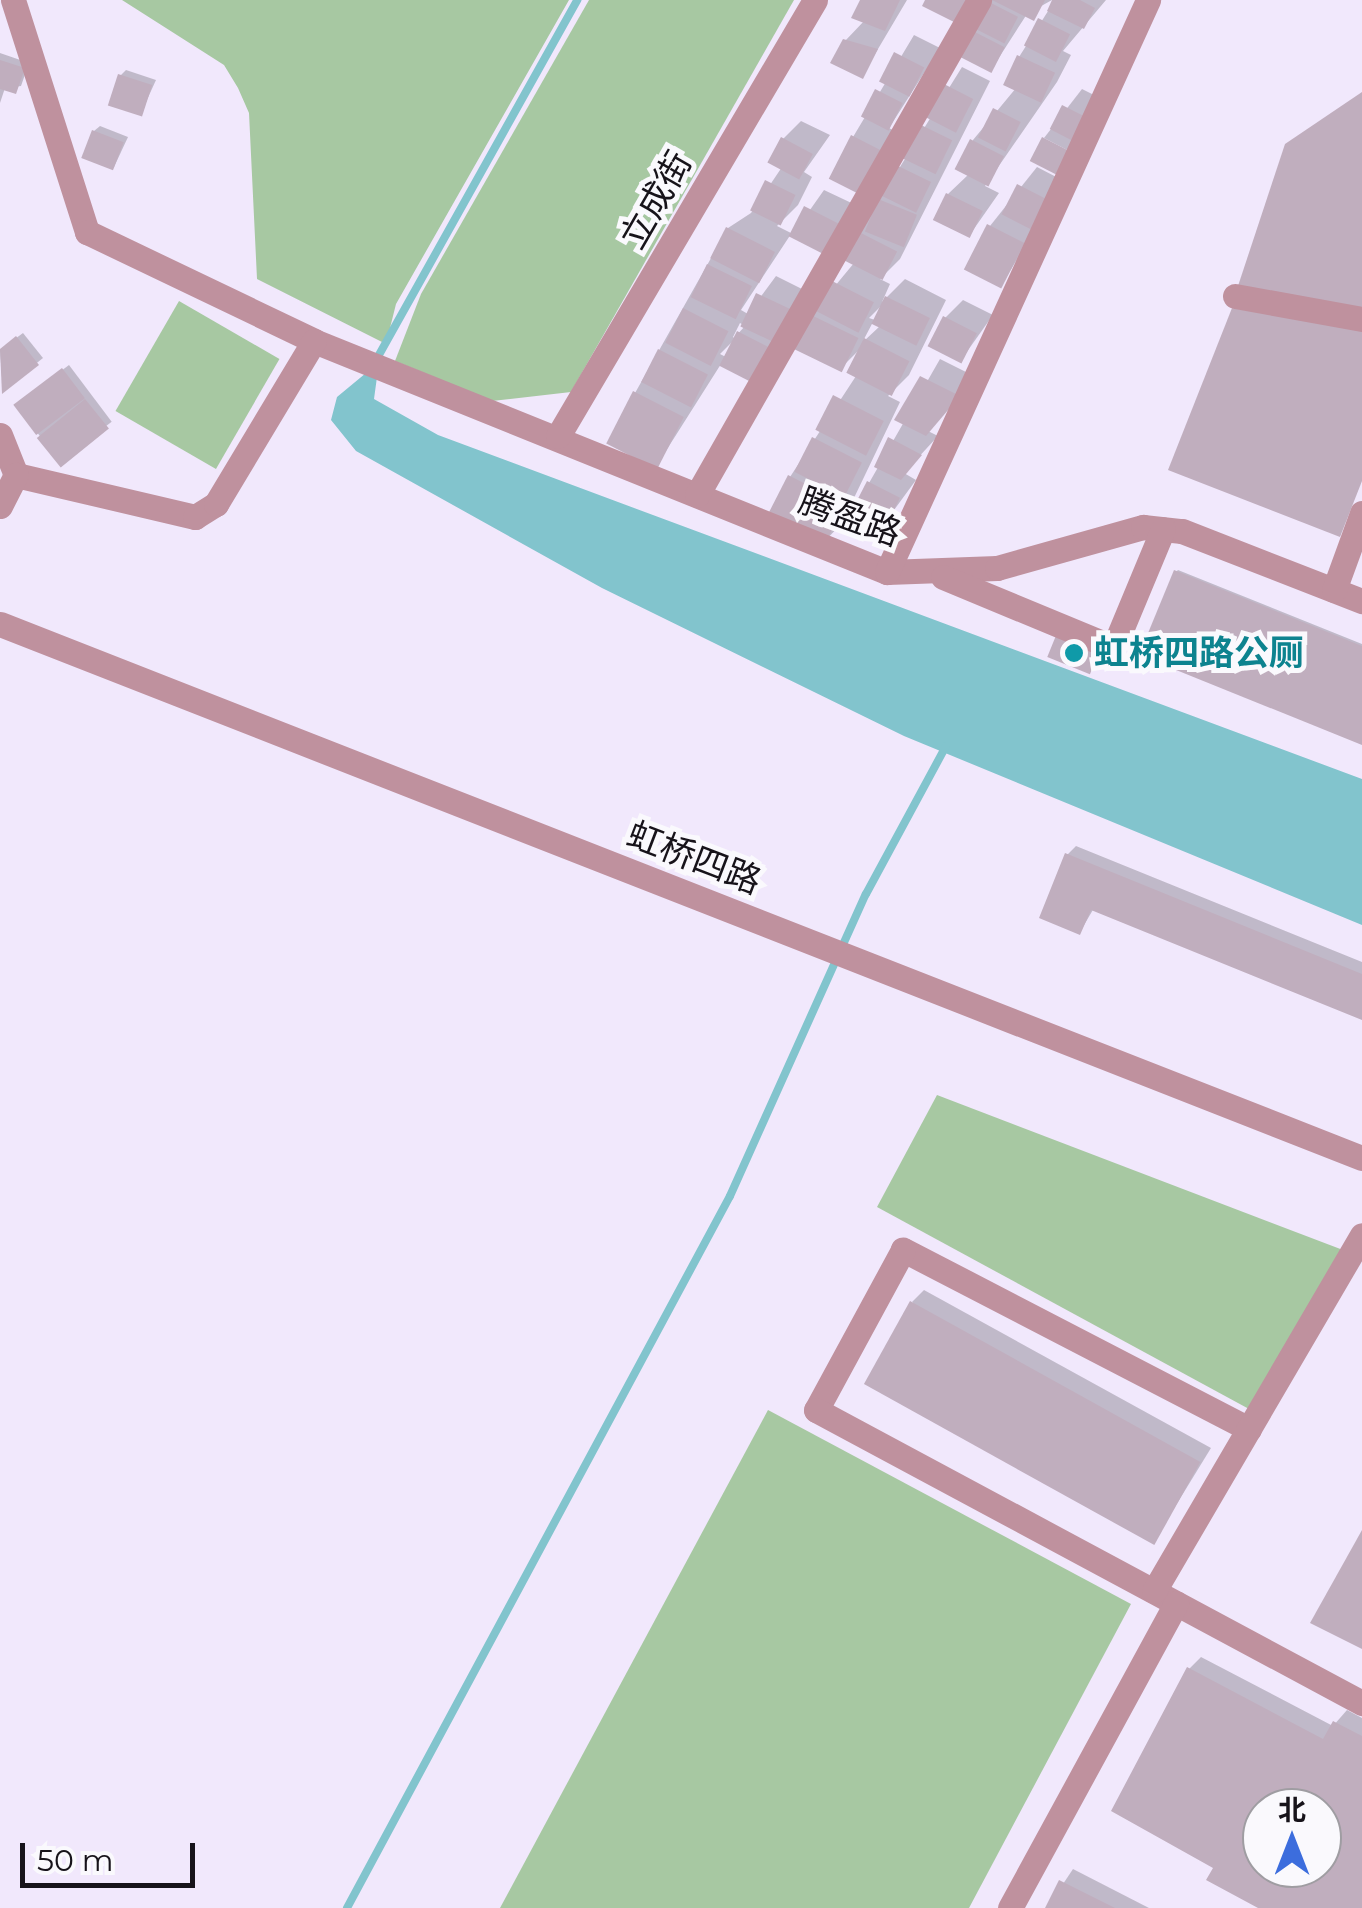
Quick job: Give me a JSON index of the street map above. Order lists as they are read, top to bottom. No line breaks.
{"streets":{"street":["立成街","腾盈路","虹桥四路"]},"crossings":[["立成街","腾盈路"]],"places":["虹桥四路公厕"],"scale_bar":"50 m","north":"top"}
